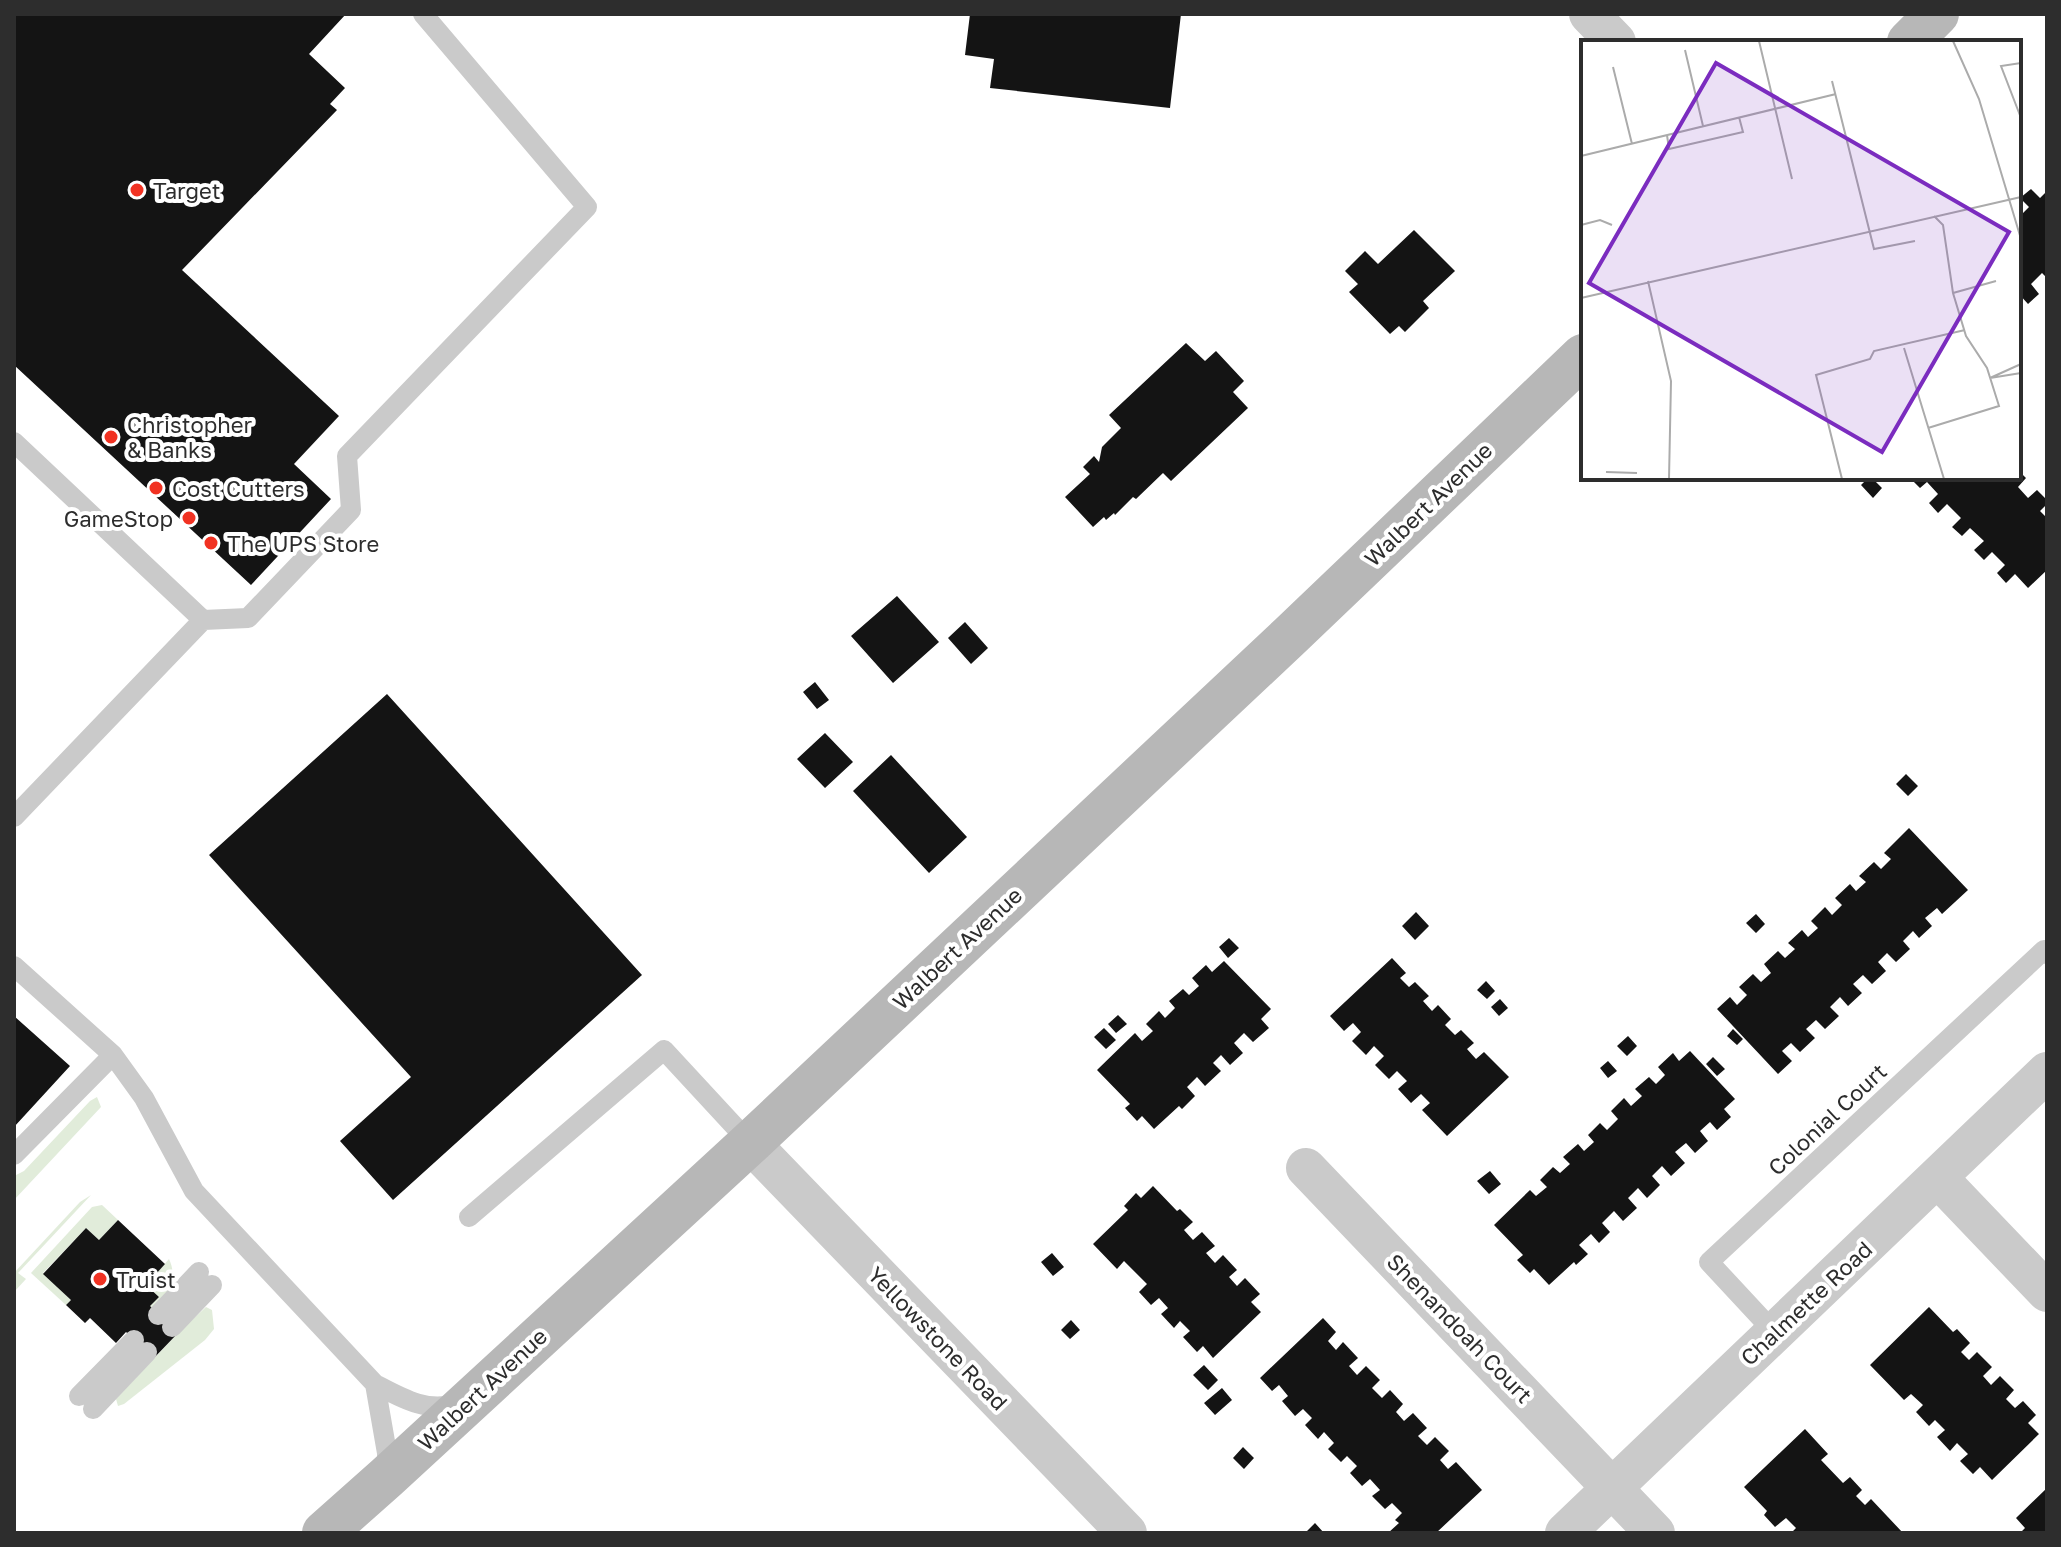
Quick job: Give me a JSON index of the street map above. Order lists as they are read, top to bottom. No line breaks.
{"streets":{"main road":["Walbert Avenue"],"street":["Chalmette Road","Shenandoah Court","Yellowstone Road"],"lane":["Colonial Court"]},"crossings":[["Walbert Avenue","Yellowstone Road"],["Colonial Court","Chalmette Road"],["Chalmette Road","Shenandoah Court"]],"places":["Target","Christopher & Banks","Cost Cutters","GameStop","The UPS Store","Truist"]}
